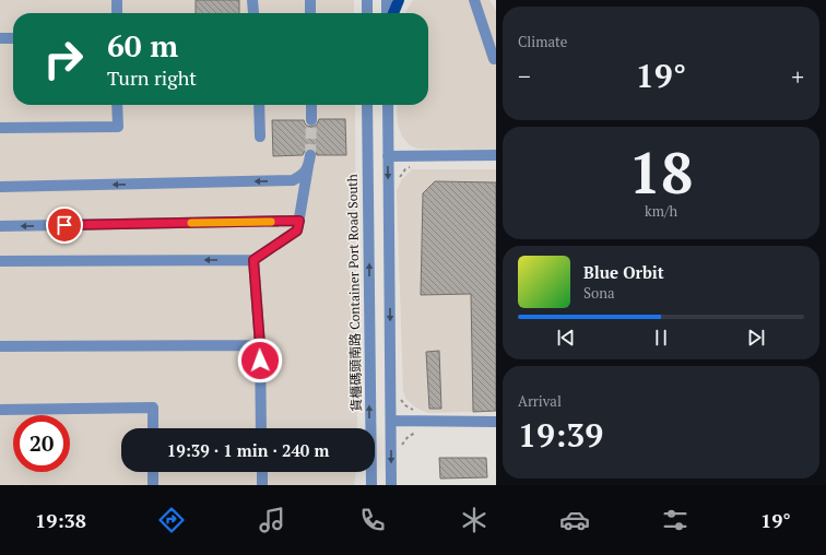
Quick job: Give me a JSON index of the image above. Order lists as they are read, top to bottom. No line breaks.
{"streets":{"street":["貨櫃碼頭南路 Container Port Road South"]},"page":{"tile":["Climate",["18","km/h"],["Arrival","19:39"]],"turn":["60 m","Turn right"],"heat":["−","19°","+"],"song":["Blue Orbit","Sona"],"limit":"20","trip":"19:39 · 1 min · 240 m","tabs":["19:38","19°"]}}
